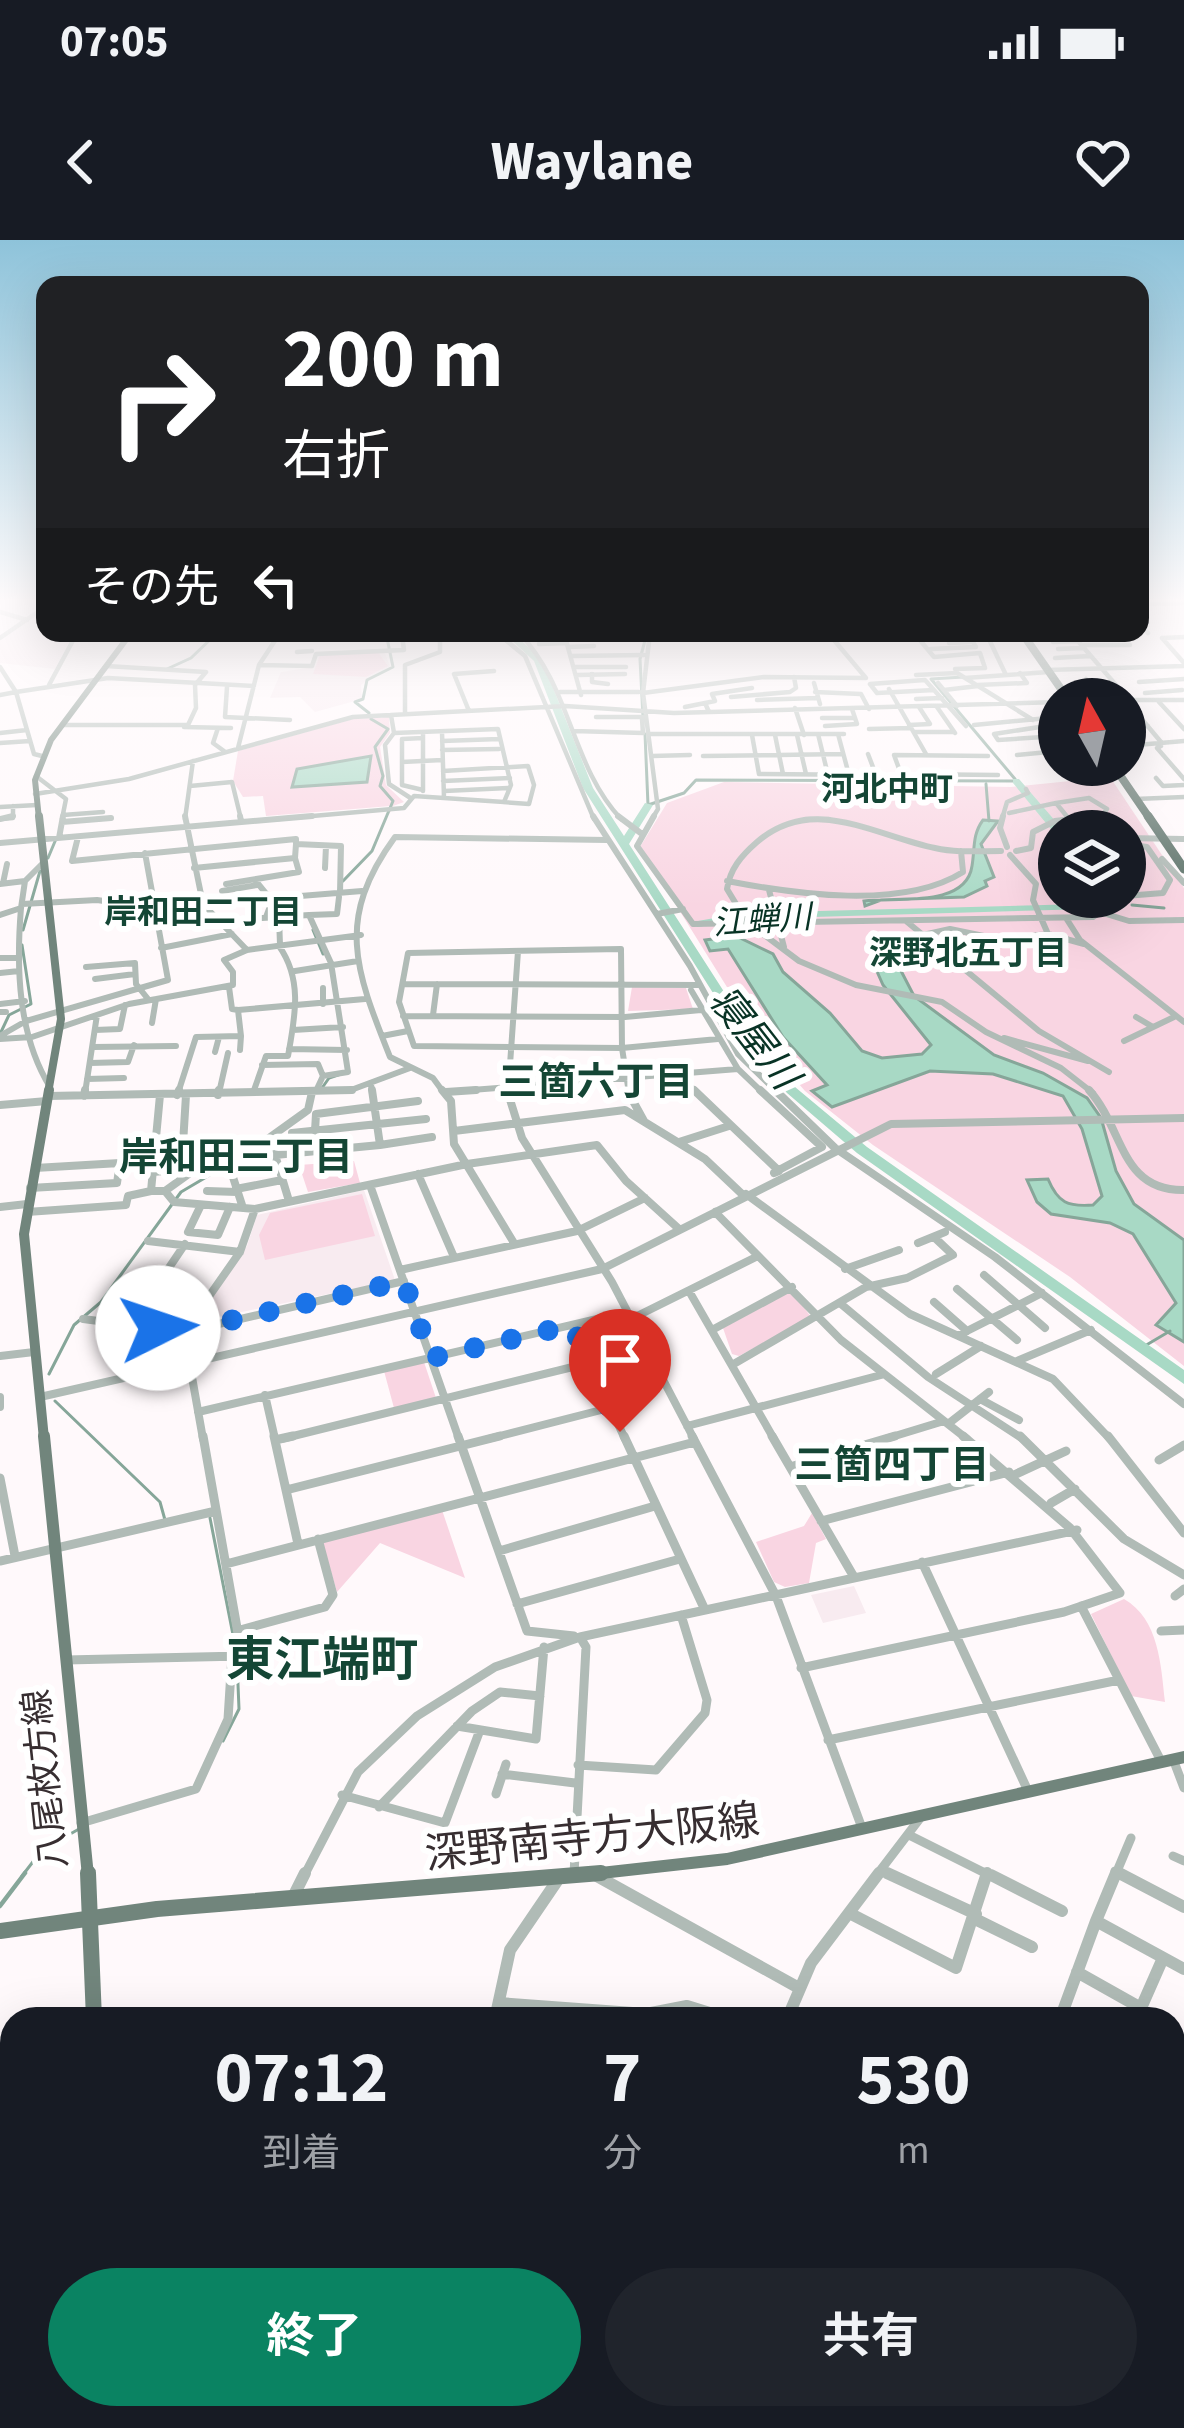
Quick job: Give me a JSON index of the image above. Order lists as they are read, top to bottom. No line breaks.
{"streets":{"main road":["八尾枚方線","深野南寺方大阪線"]},"crossings":[["八尾枚方線","深野南寺方大阪線"]],"districts":["河北中町","岸和田二丁目","深野北五丁目","三箇六丁目","岸和田三丁目","三箇四丁目","東江端町"],"water":["江蝉川","寝屋川"],"north":"top","page":{"status":"07:05","header":"Waylane","turn":["200 m","右折"],"then":"その先","eta":["07:12","到着","7","分","530","m"],"buttons":["終了","共有"]}}
